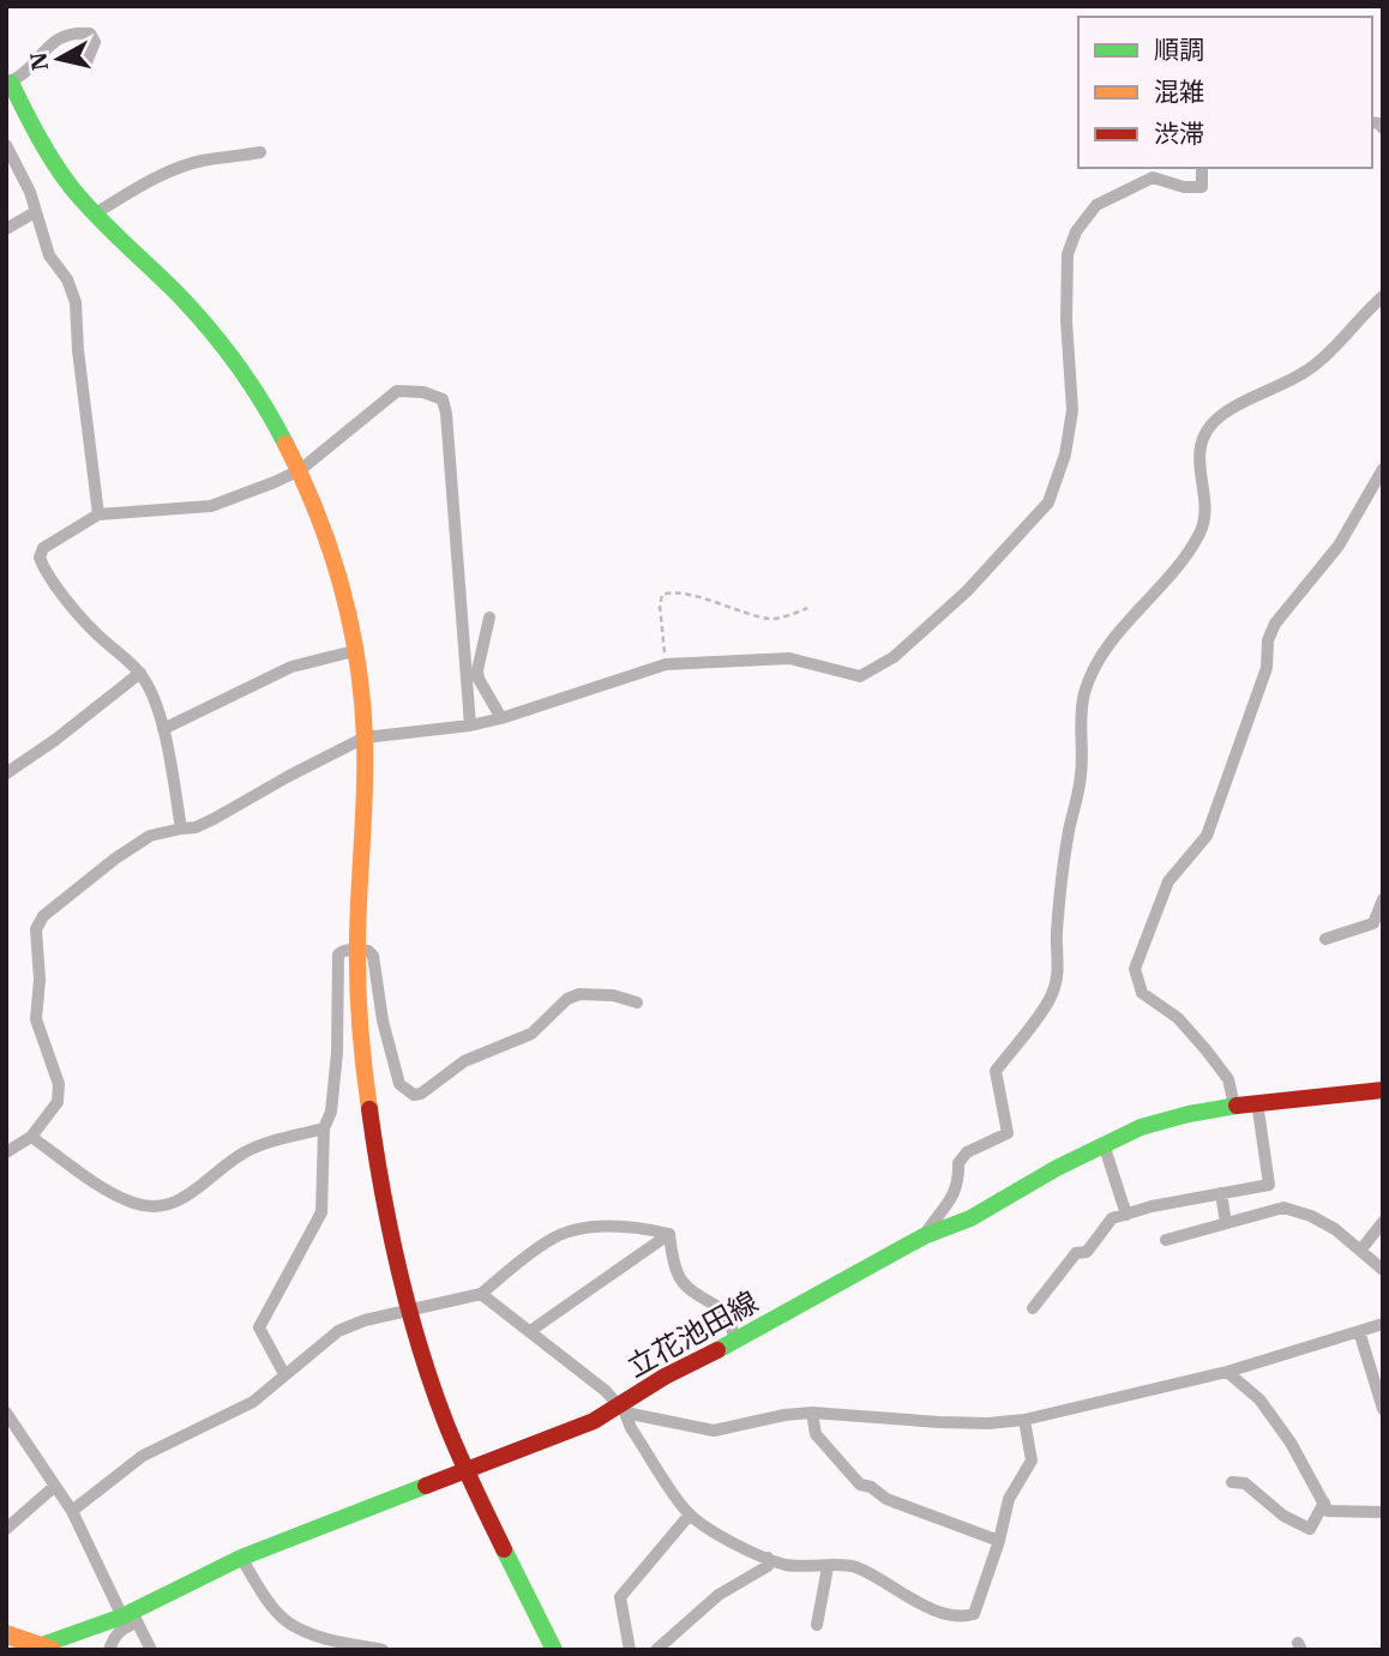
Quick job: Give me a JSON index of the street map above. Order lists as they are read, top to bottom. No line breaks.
{"streets":{"main road":["立花池田線"]},"legend":["順調","混雑","渋滞"],"north":"left"}
